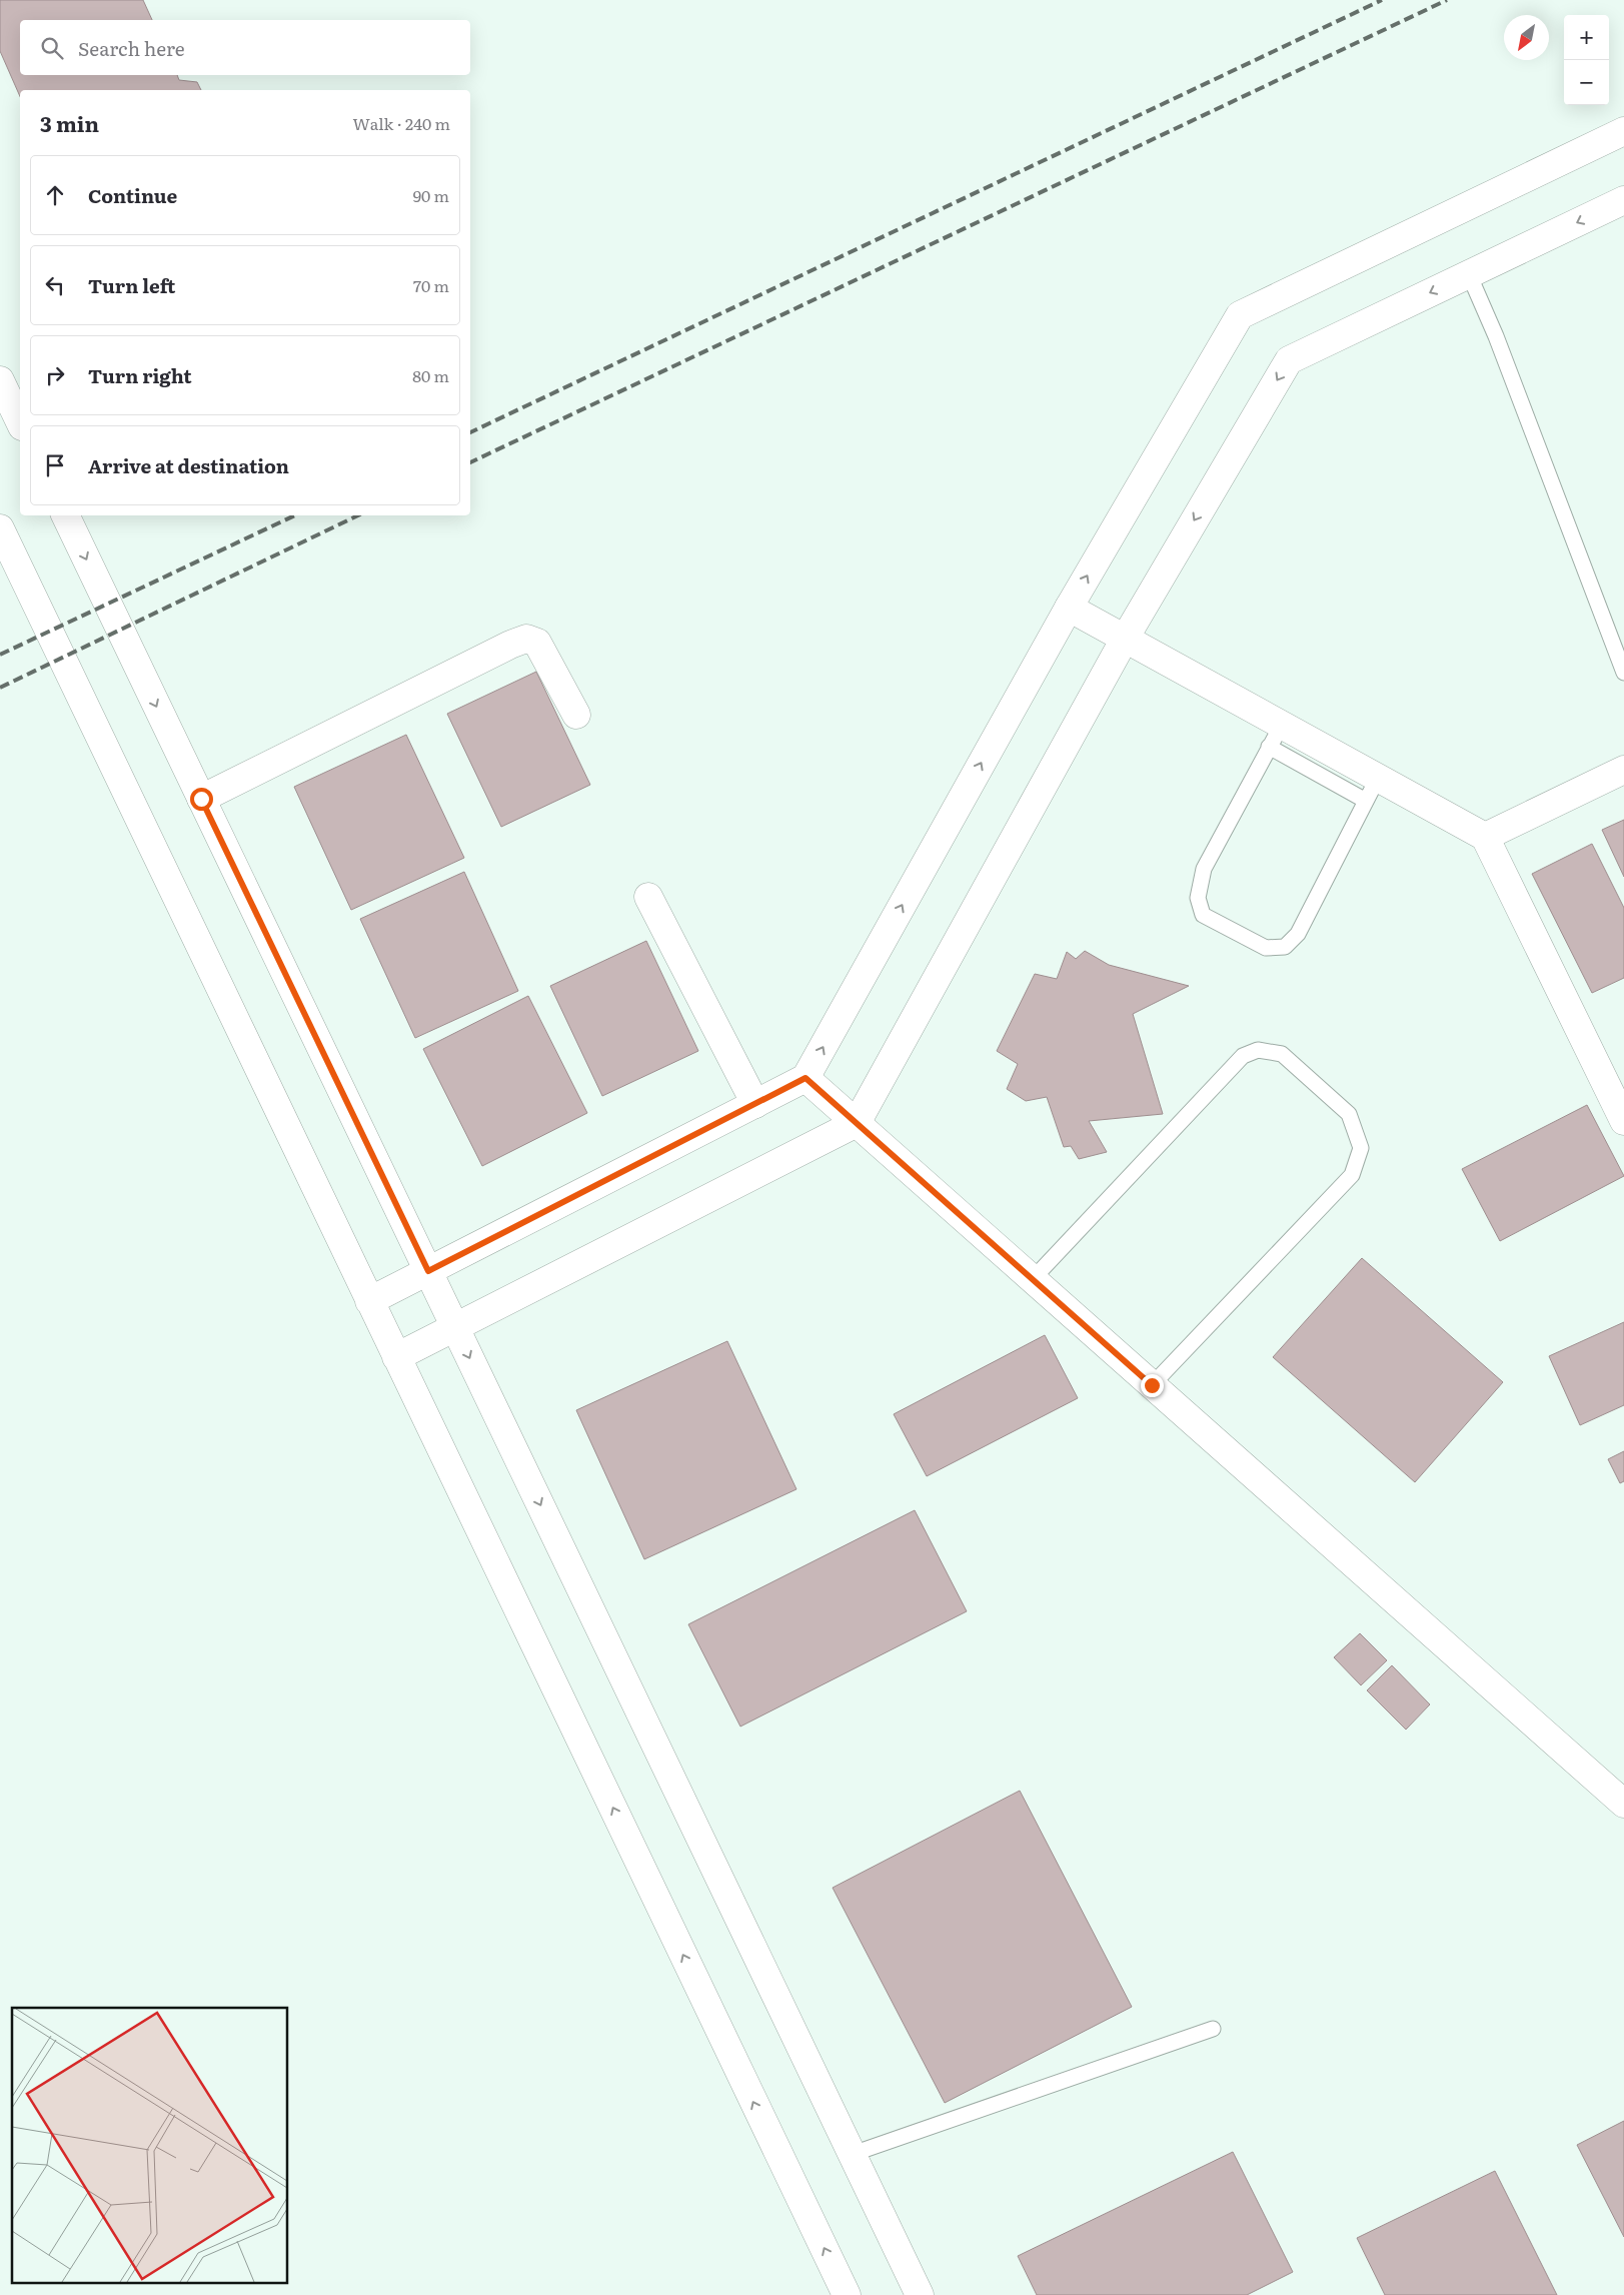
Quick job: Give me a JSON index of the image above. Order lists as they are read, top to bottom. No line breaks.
{"north":"bottom left","page":{"map_buttons":["+","−"],"search":"Search here","heading":["3 min","Walk · 240 m"],"list":[["Continue","90 m"],["Turn left","70 m"],["Turn right","80 m"],"Arrive at destination"]}}
